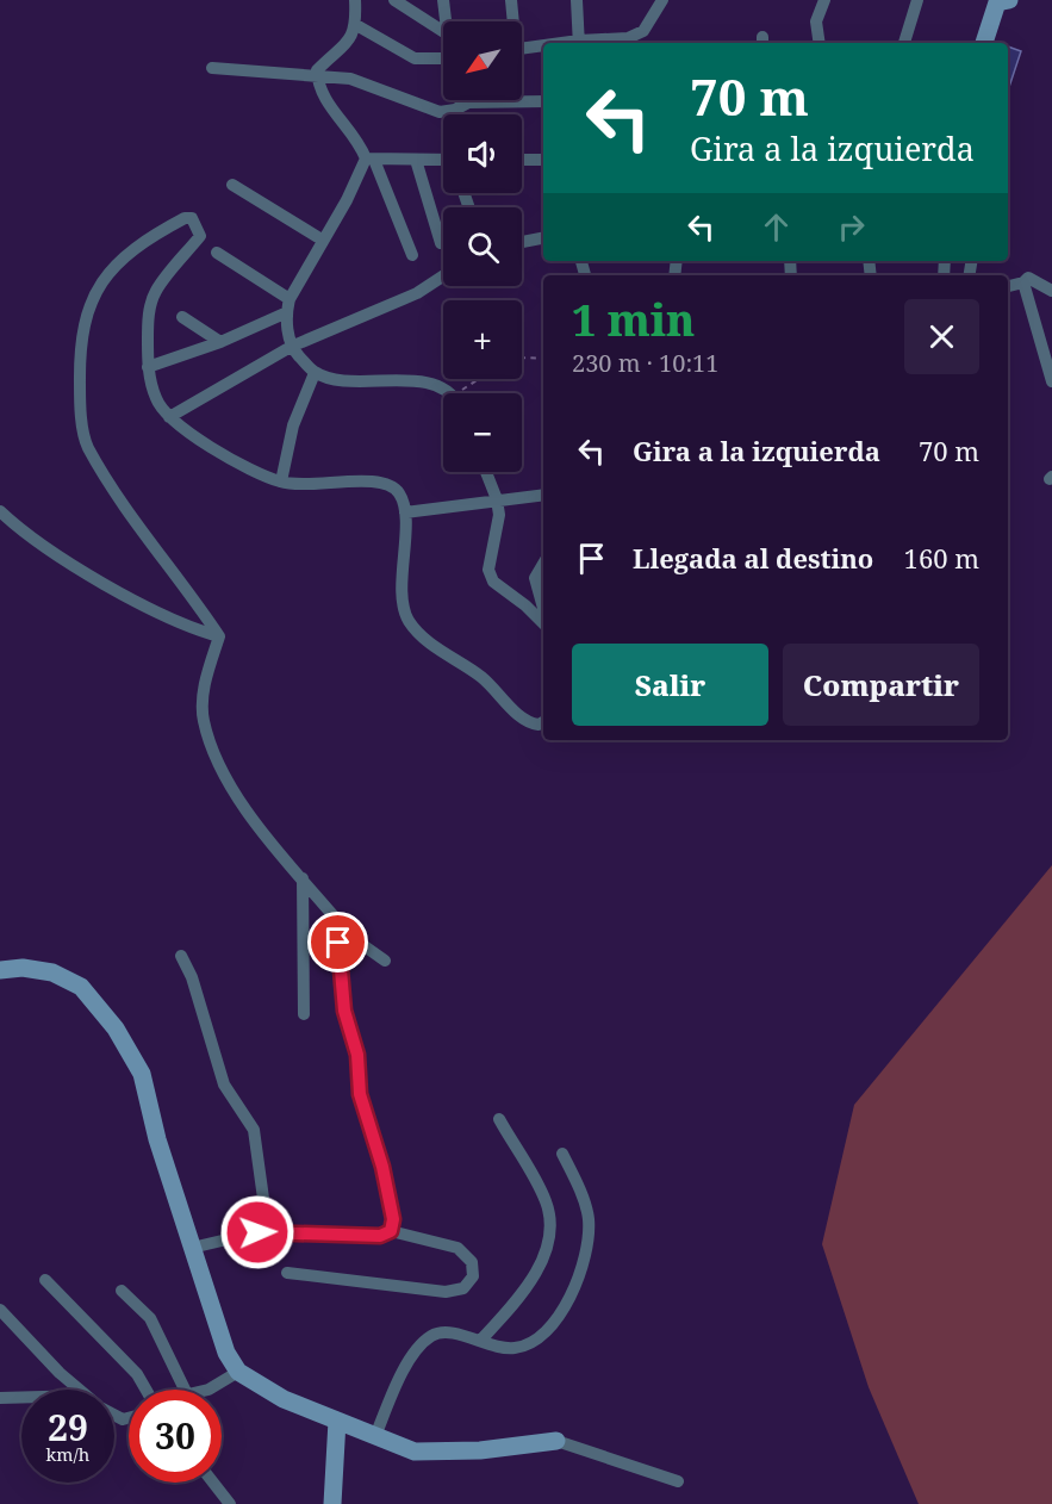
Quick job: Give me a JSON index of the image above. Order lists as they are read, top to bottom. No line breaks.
{"north":"bottom left","page":{"map_buttons":["+","−"],"turn":["70 m","Gira a la izquierda"],"heading":["1 min","230 m · 10:11"],"list":[{"name":"Gira a la izquierda","value":"70 m"},{"name":"Llegada al destino","value":"160 m"}],"buttons":["Salir","Compartir"],"speed":"29 km/h","limit":"30"}}
